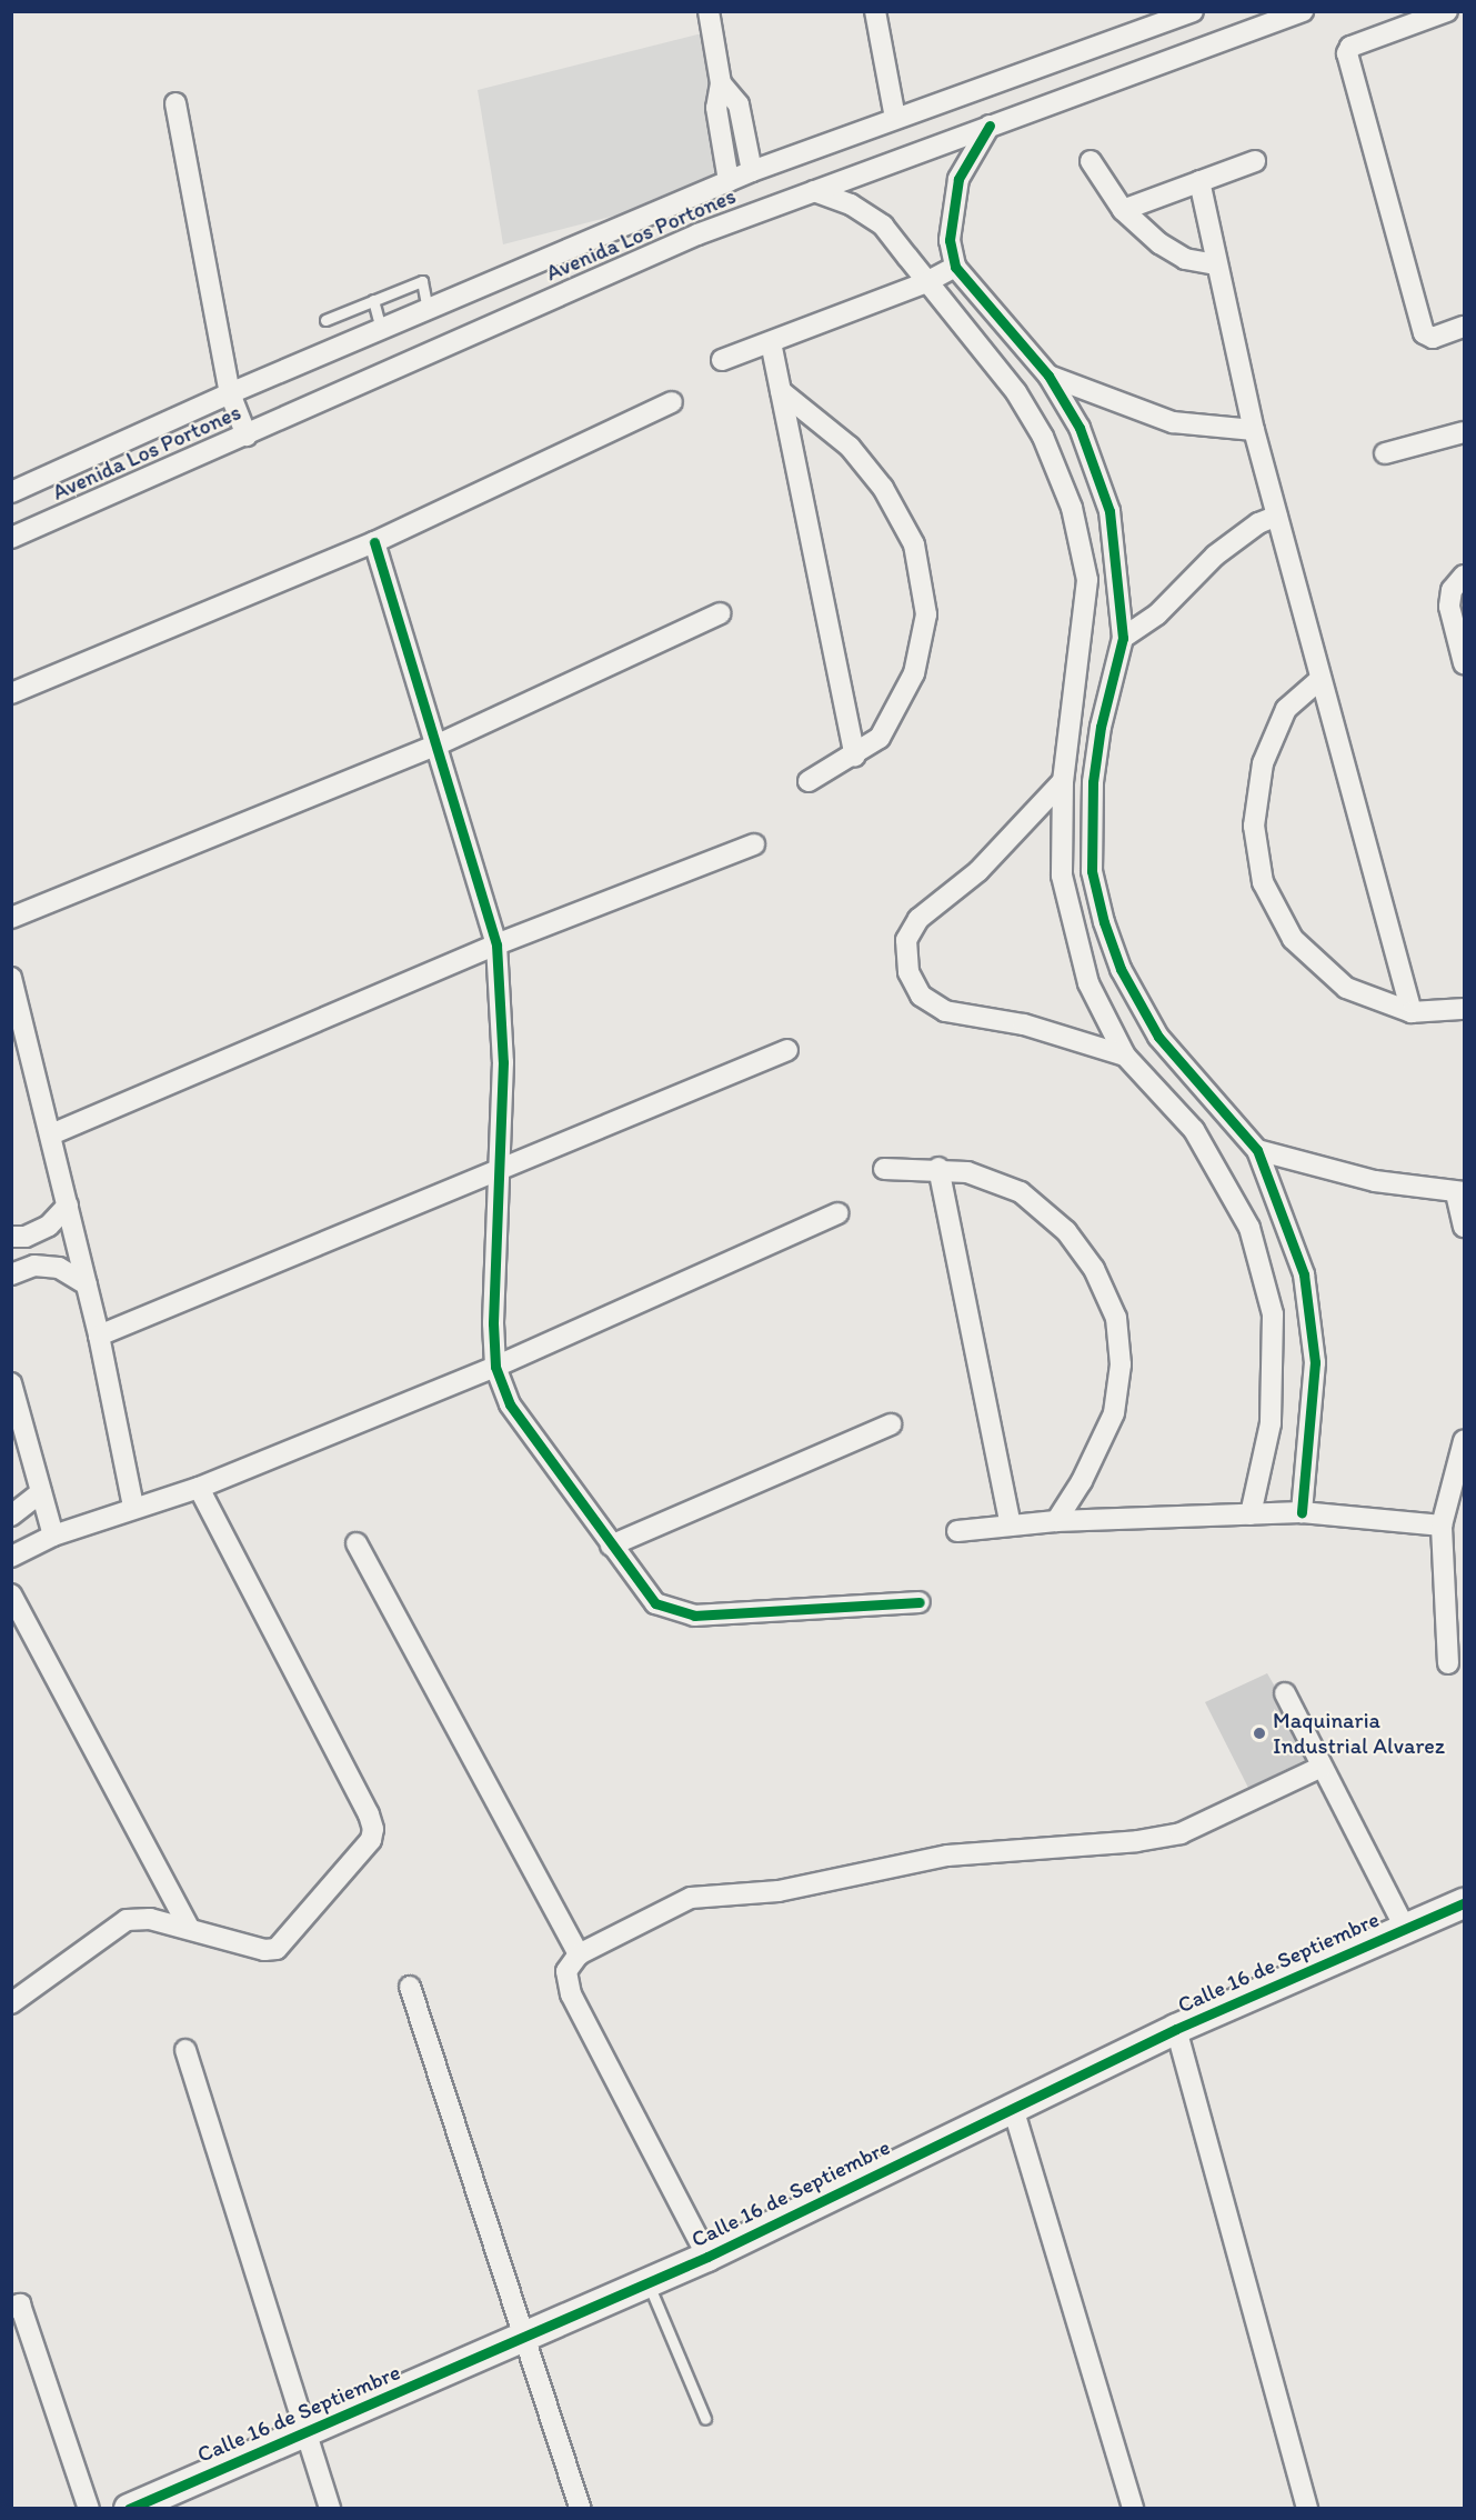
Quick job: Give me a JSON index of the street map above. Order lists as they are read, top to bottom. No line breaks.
{"streets":{"street":["Avenida Los Portones","Calle 16 de Septiembre"]},"places":["Maquinaria Industrial Alvarez"]}
